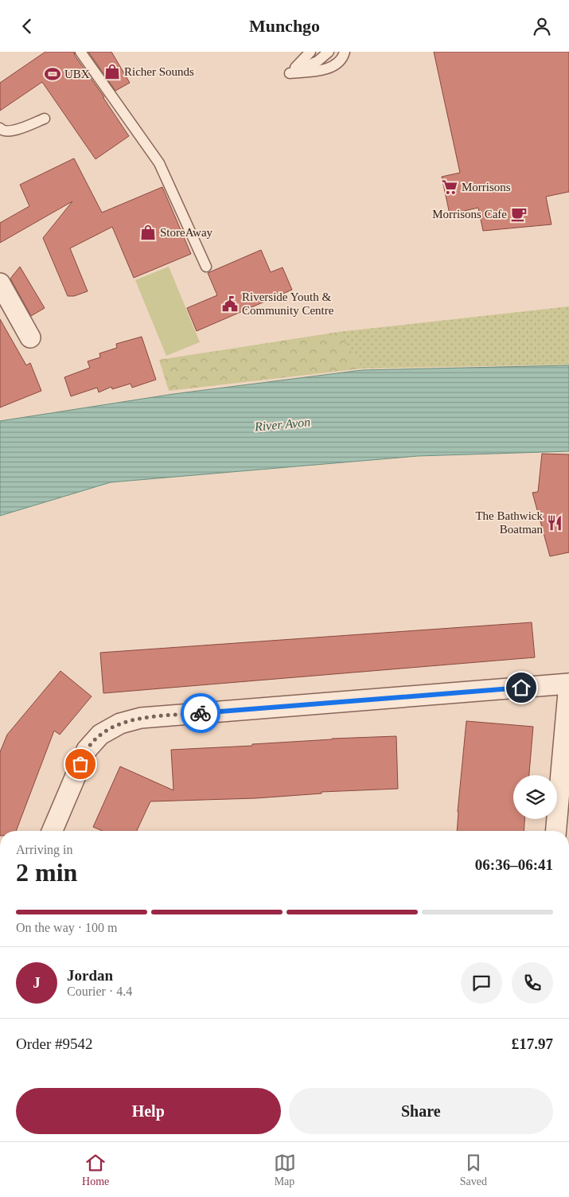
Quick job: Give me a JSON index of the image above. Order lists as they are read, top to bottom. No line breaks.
{"water":["River Avon"],"places":{"shop":["Richer Sounds","StoreAway"],"sports":["UBX"],"supermarket":["Morrisons"],"cafe":["Morrisons Cafe"],"public building":["Riverside Youth & Community Centre"],"restaurant":["The Bathwick Boatman"]},"page":{"header":"Munchgo","heading":["2 min","Arriving in","06:36–06:41"],"panel":["Jordan","Courier · 4.4","Order #9542","£17.97"],"bar":"On the way · 100 m","round":"J","buttons":["Help","Share"],"tabs":["Home","Map","Saved"]}}
